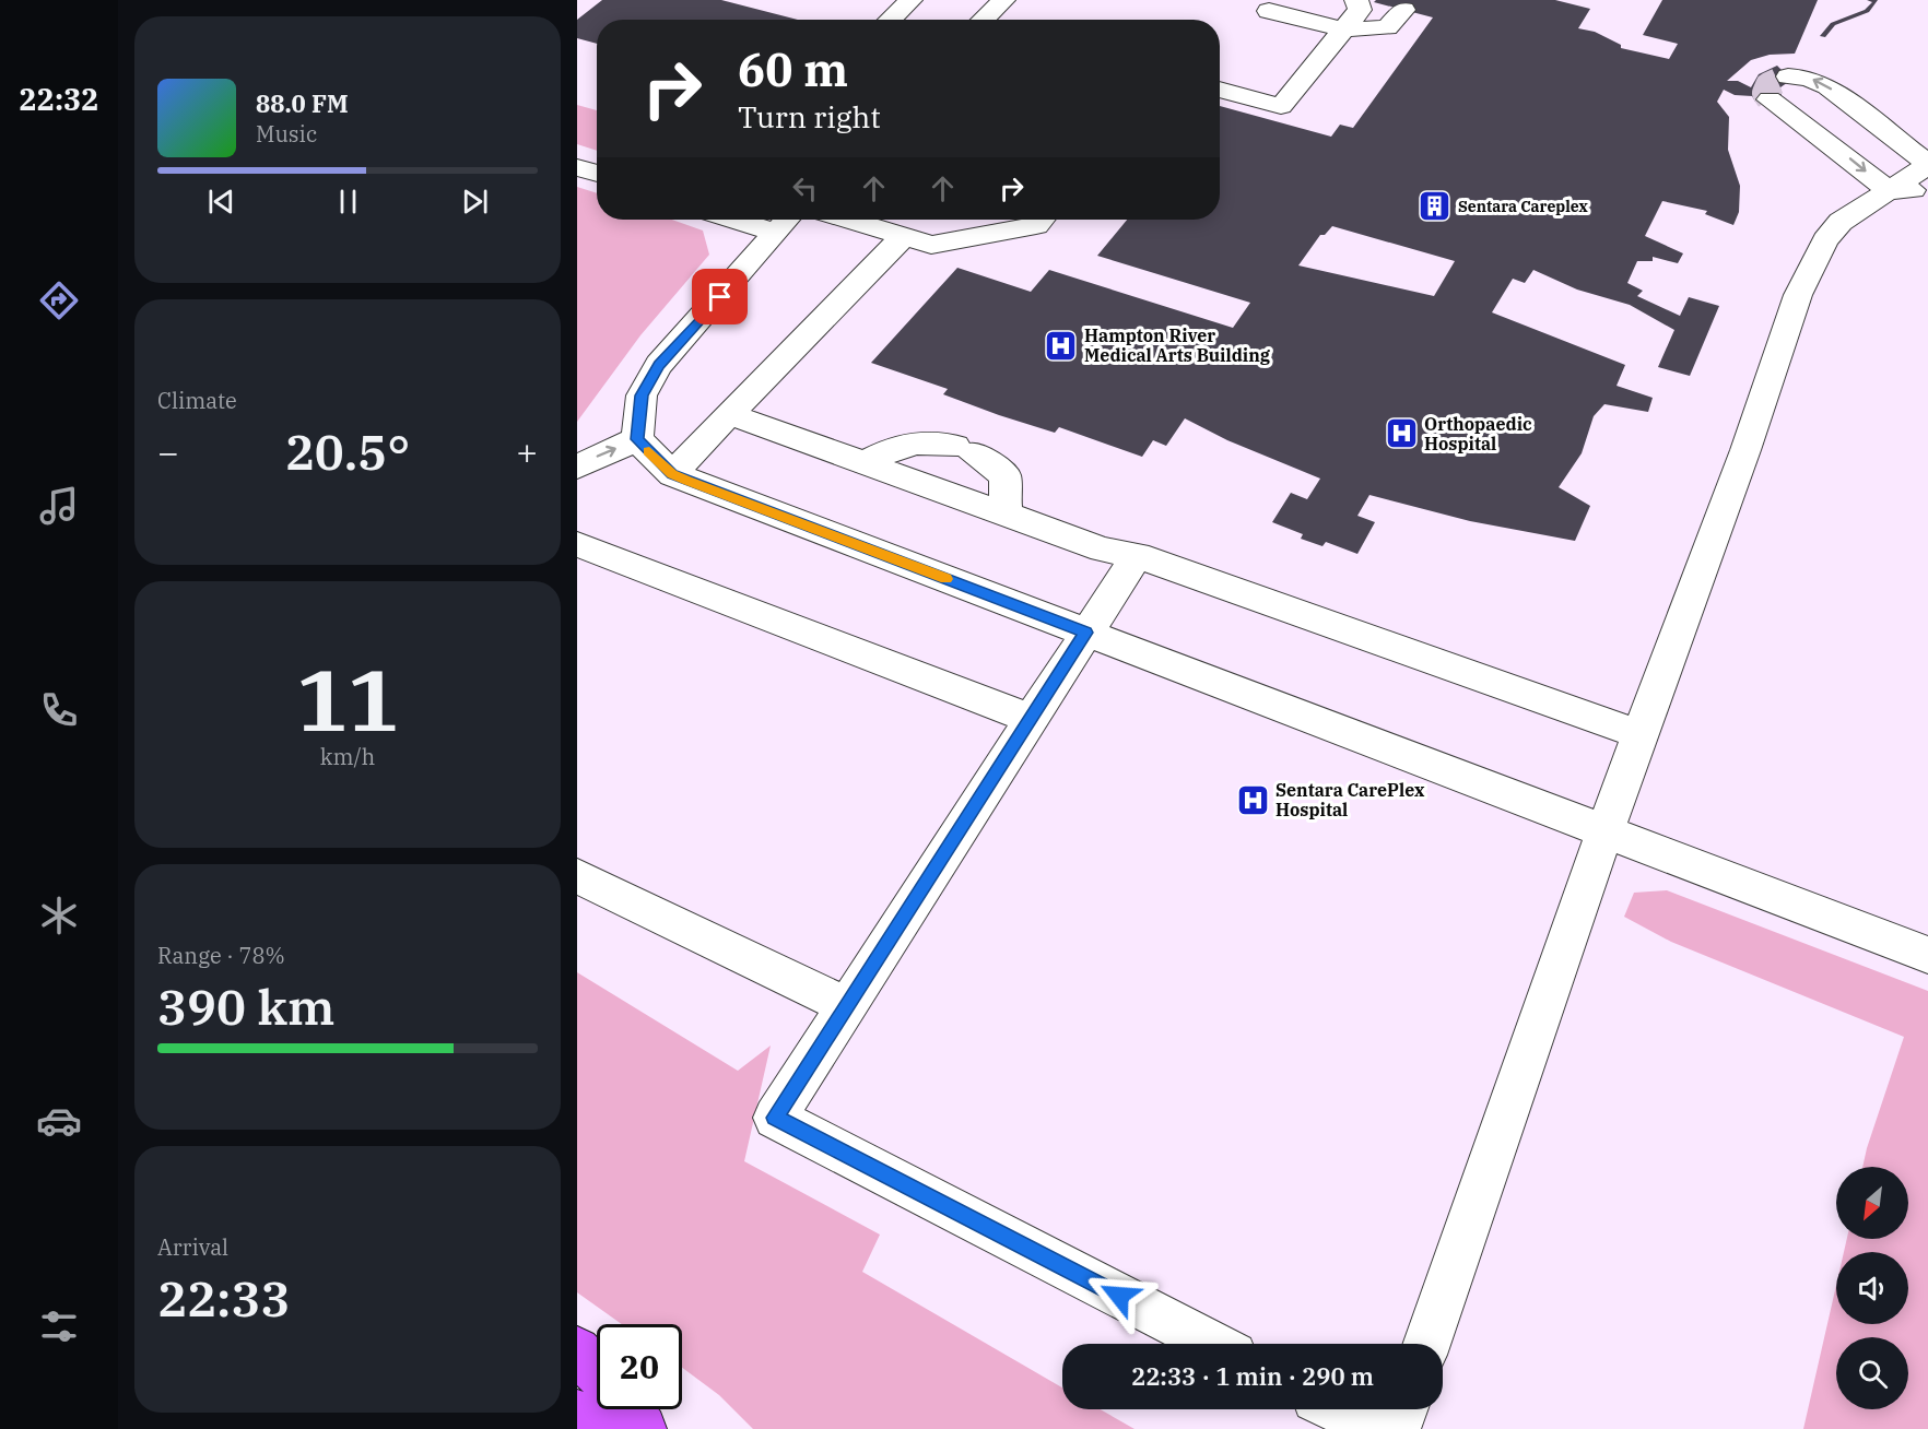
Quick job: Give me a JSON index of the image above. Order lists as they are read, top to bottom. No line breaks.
{"places":{"building":["Sentara Careplex"],"hospital":["Hampton River Medical Arts Building","Orthopaedic Hospital","Sentara CarePlex Hospital"]},"north":"bottom left","page":{"tabs":"22:32","turn":["60 m","Turn right"],"song":["88.0 FM","Music"],"tile":["Climate",["11","km/h"],["Range · 78%","390 km"],["Arrival","22:33"]],"heat":["−","20.5°","+"],"limit":"20","trip":"22:33 · 1 min · 290 m"}}
